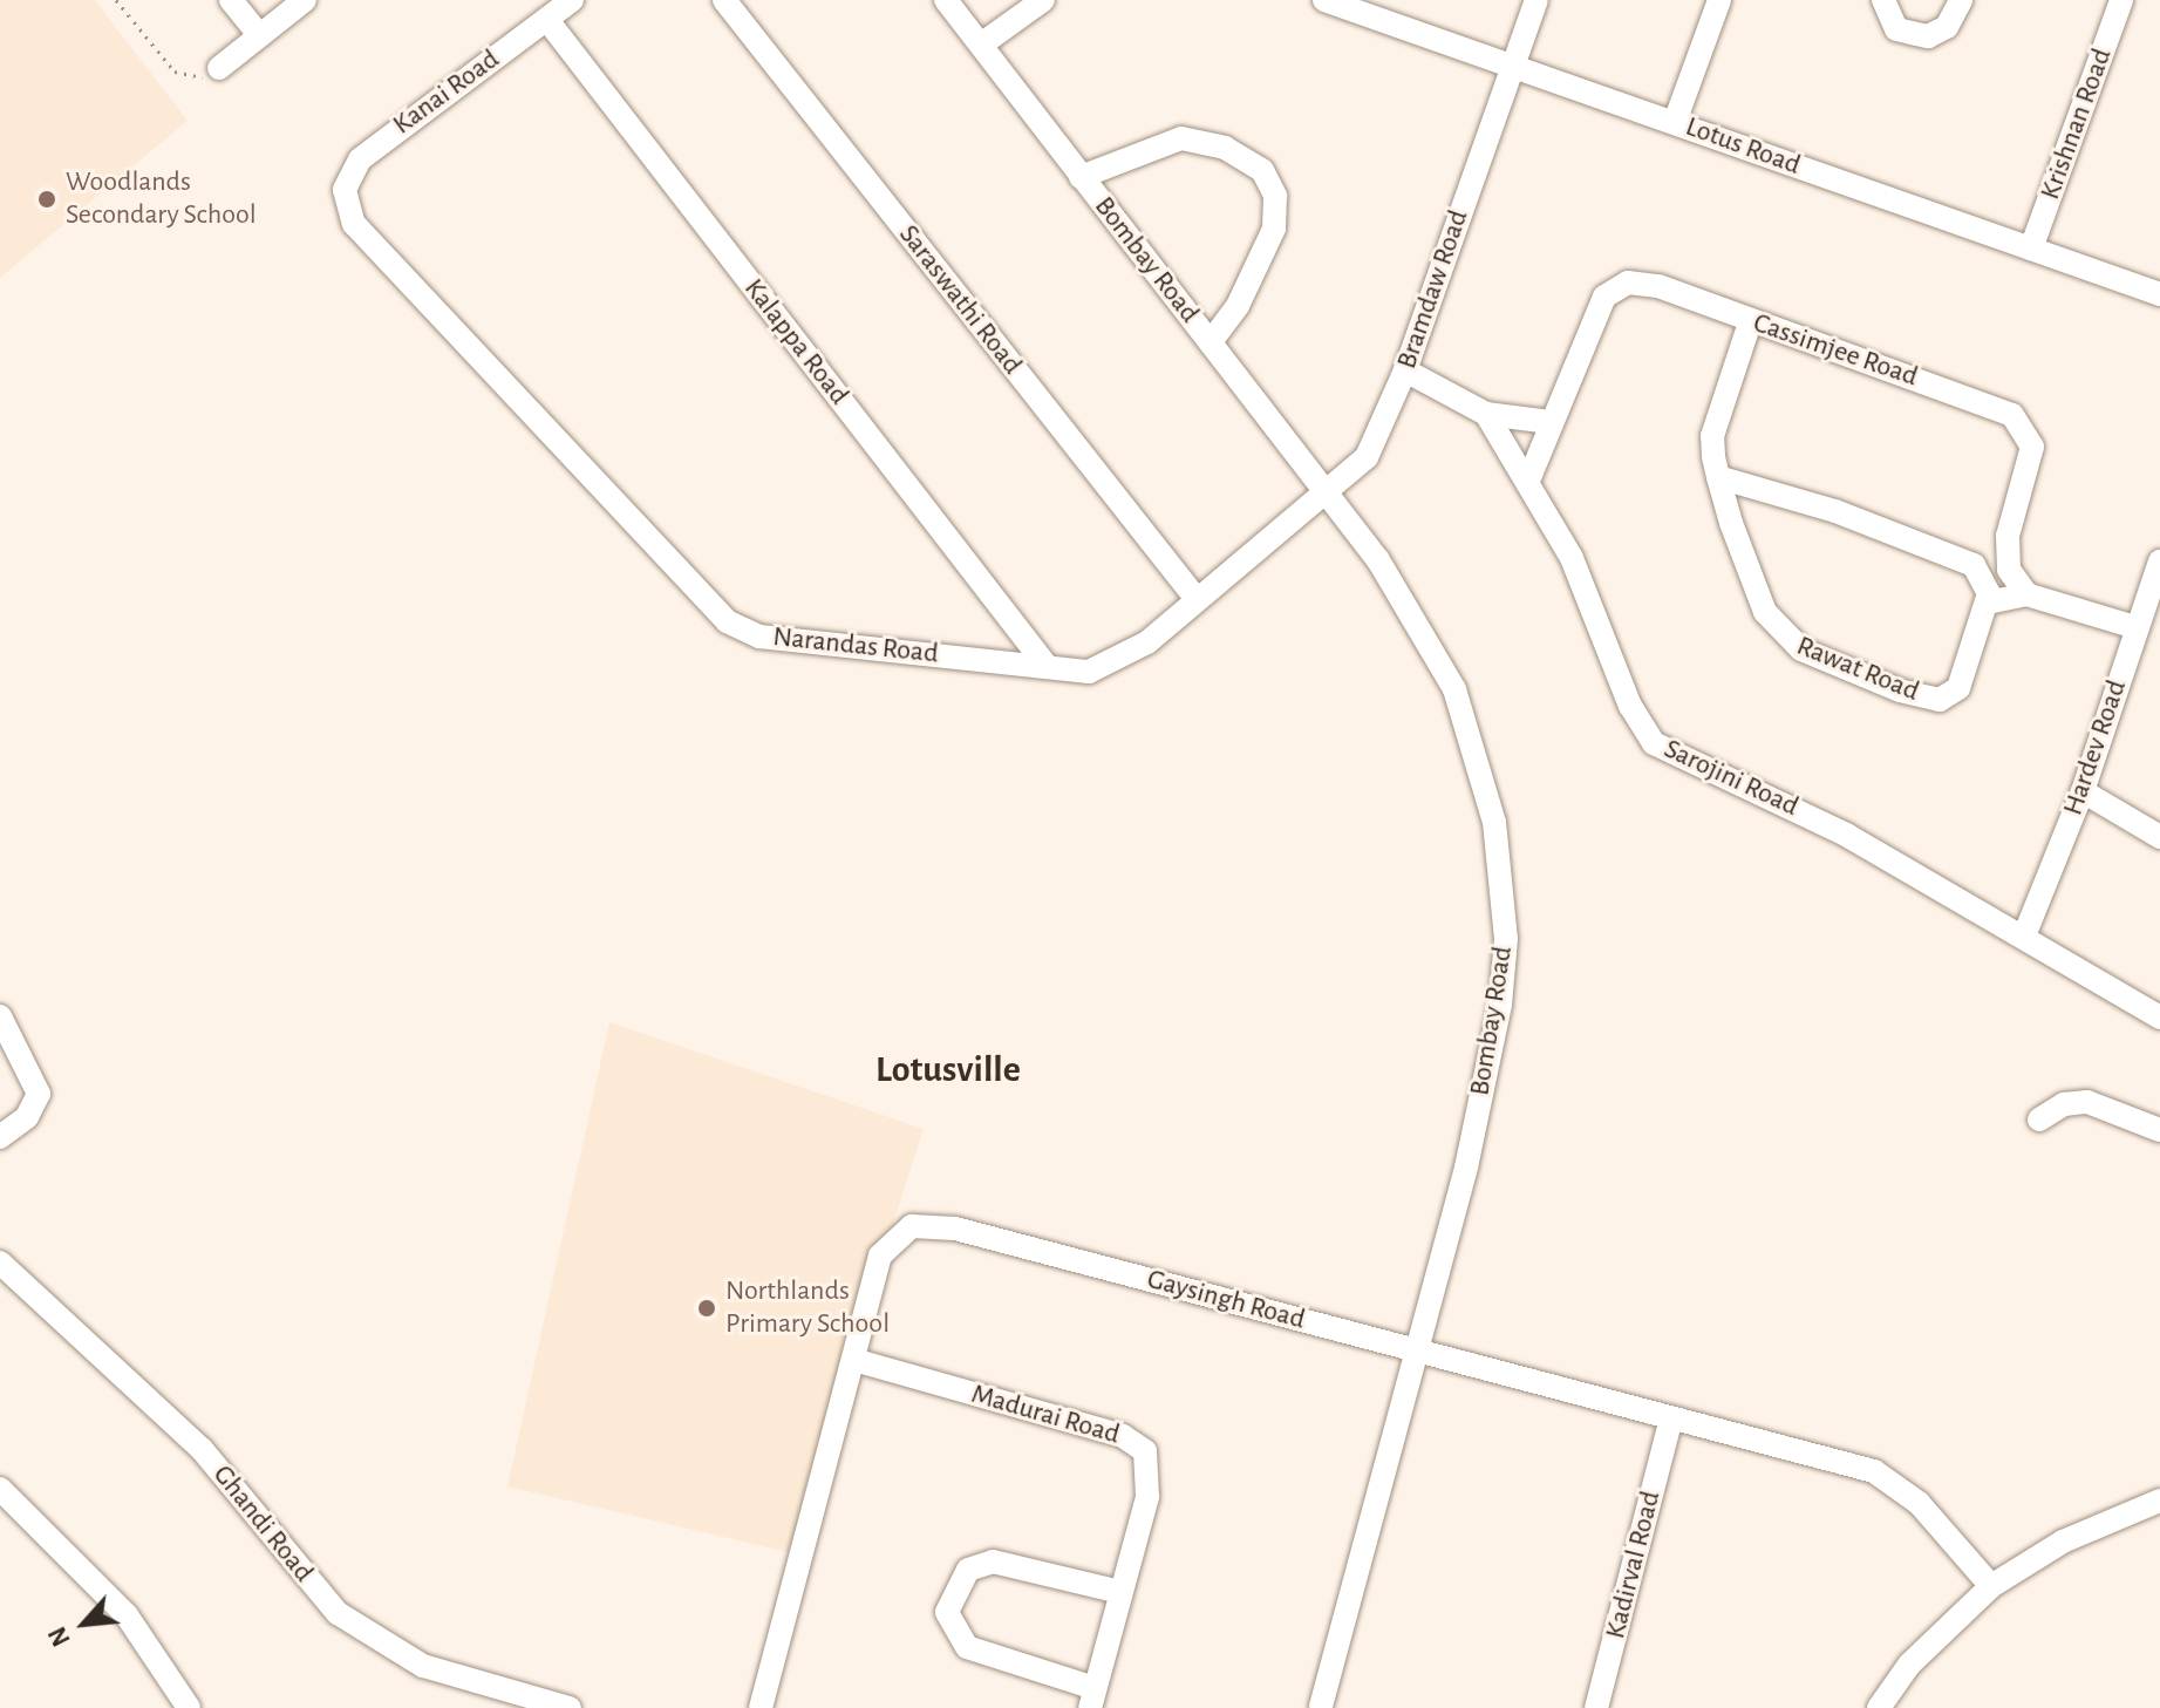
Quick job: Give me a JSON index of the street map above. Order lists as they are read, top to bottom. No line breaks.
{"streets":{"street":["Kanai Road","Krishnan Road","Lotus Road","Bombay Road","Bramdaw Road","Saraswathi Road","Kalappa Road","Cassimjee Road","Narandas Road","Rawat Road","Hardev Road","Sarojini Road","Gaysingh Road","Madurai Road","Ghandi Road","Kadirval Road"]},"crossings":[["Kanai Road","Kalappa Road"],["Kanai Road","Narandas Road"],["Krishnan Road","Lotus Road"],["Lotus Road","Bramdaw Road"],["Bombay Road","Bramdaw Road"],["Bombay Road","Narandas Road"],["Bombay Road","Gaysingh Road"],["Bramdaw Road","Narandas Road"],["Bramdaw Road","Sarojini Road"],["Saraswathi Road","Narandas Road"],["Kalappa Road","Narandas Road"],["Cassimjee Road","Rawat Road"],["Cassimjee Road","Sarojini Road"],["Hardev Road","Sarojini Road"],["Gaysingh Road","Madurai Road"],["Gaysingh Road","Kadirval Road"]],"districts":["Lotusville"],"places":["Woodlands Secondary School","Northlands Primary School"],"north":"bottom left"}
